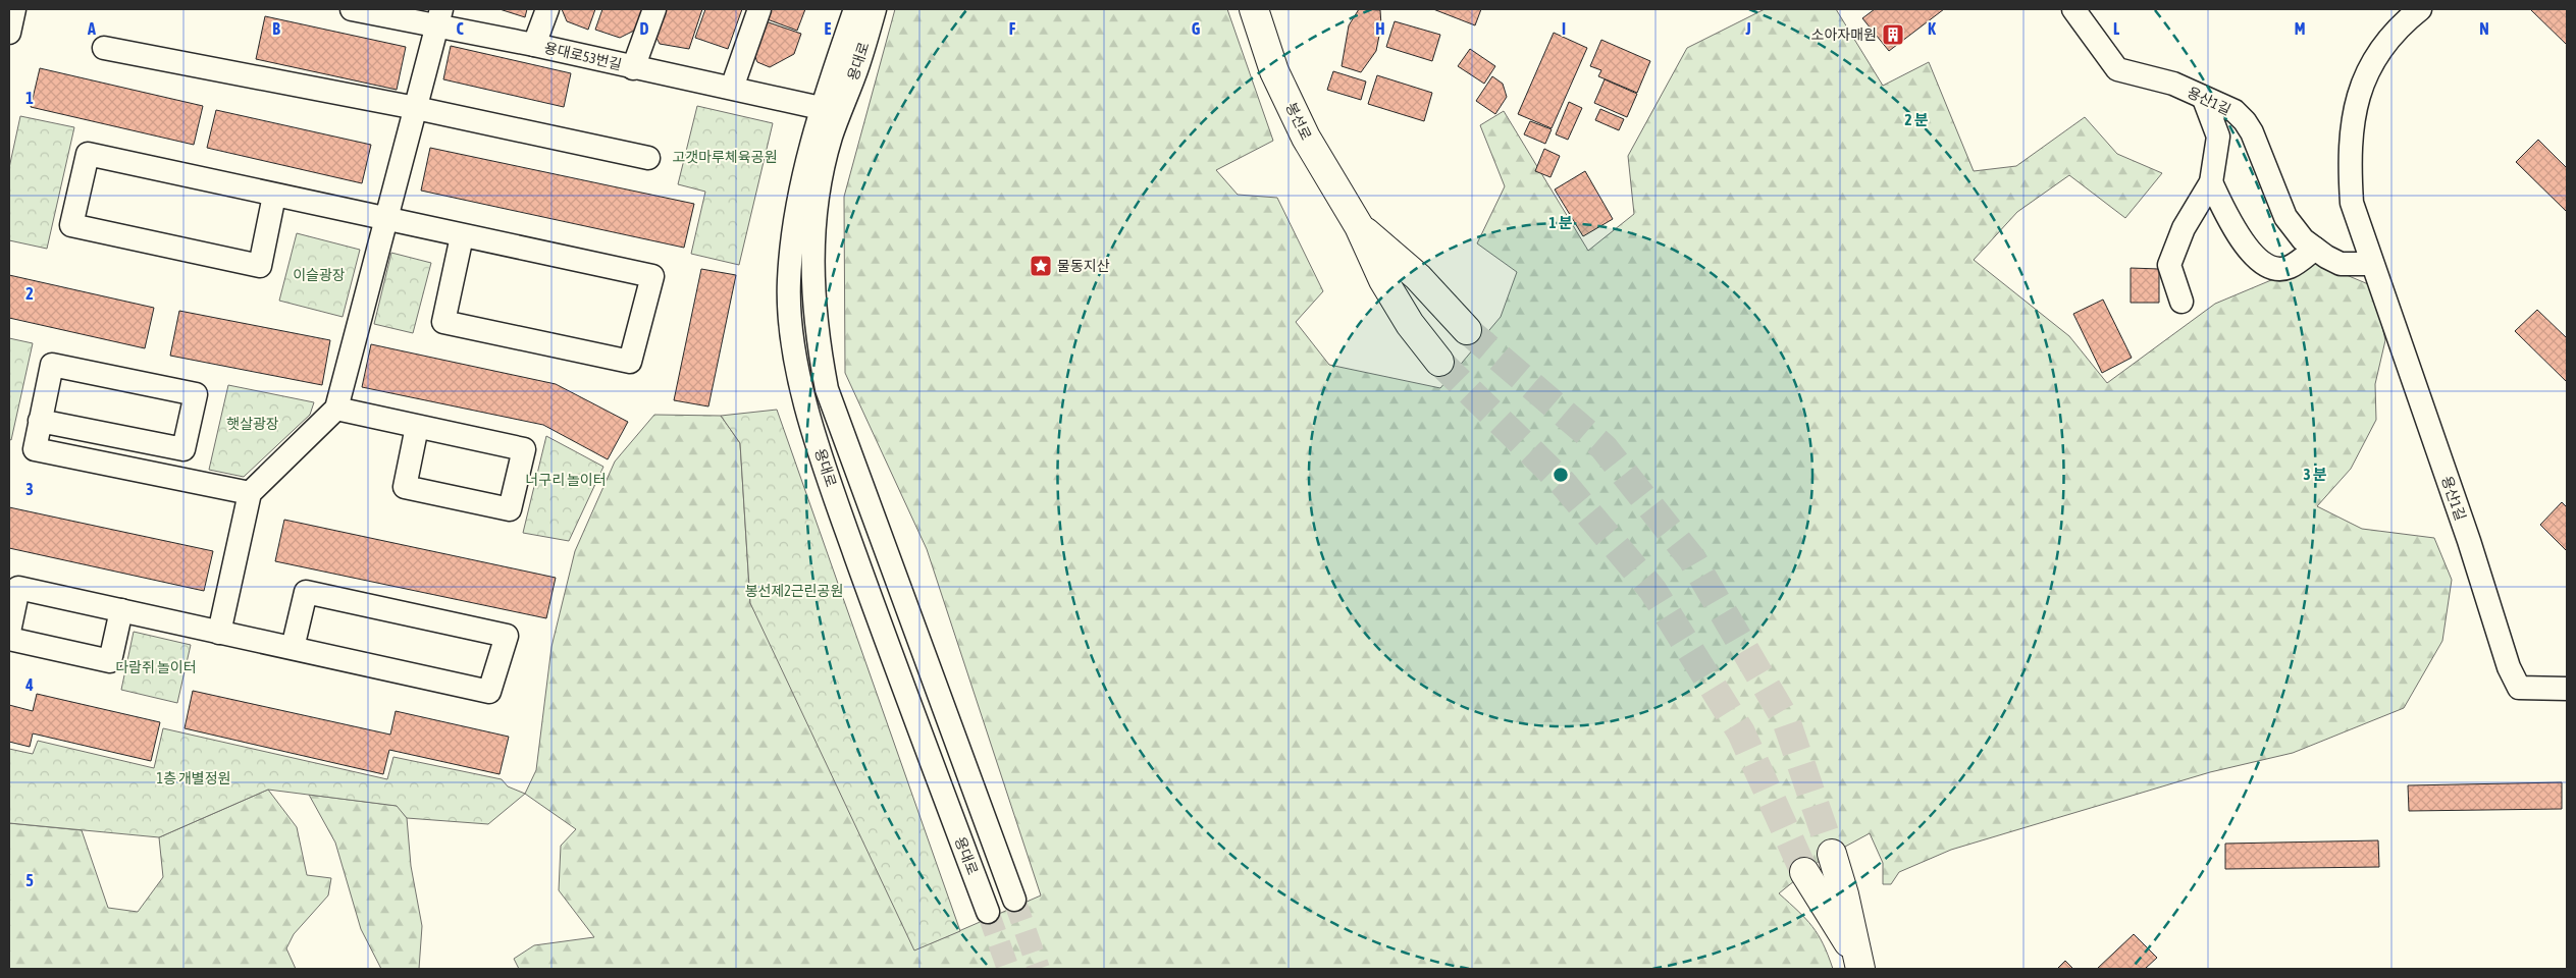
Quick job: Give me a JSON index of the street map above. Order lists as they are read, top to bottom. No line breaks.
{"streets":{"main road":["봉선로"],"street":["용대로53번길","용대로","용산1길"]},"crossings":[["용대로53번길","용대로"]],"parks":["고갯마루체육공원","이슬광장","햇살광장","너구리 놀이터","봉선제2근린공원","다람쥐 놀이터","1층 개별정원"],"places":{"building":["소아자매원"],"place":["물동지산"]},"grid":{"columns":["A","B","C","D","E","F","G","H","I","J","K","L","M","N"],"rows":["1","2","3","4","5"]},"rings":["2 분","1 분","3 분"]}
